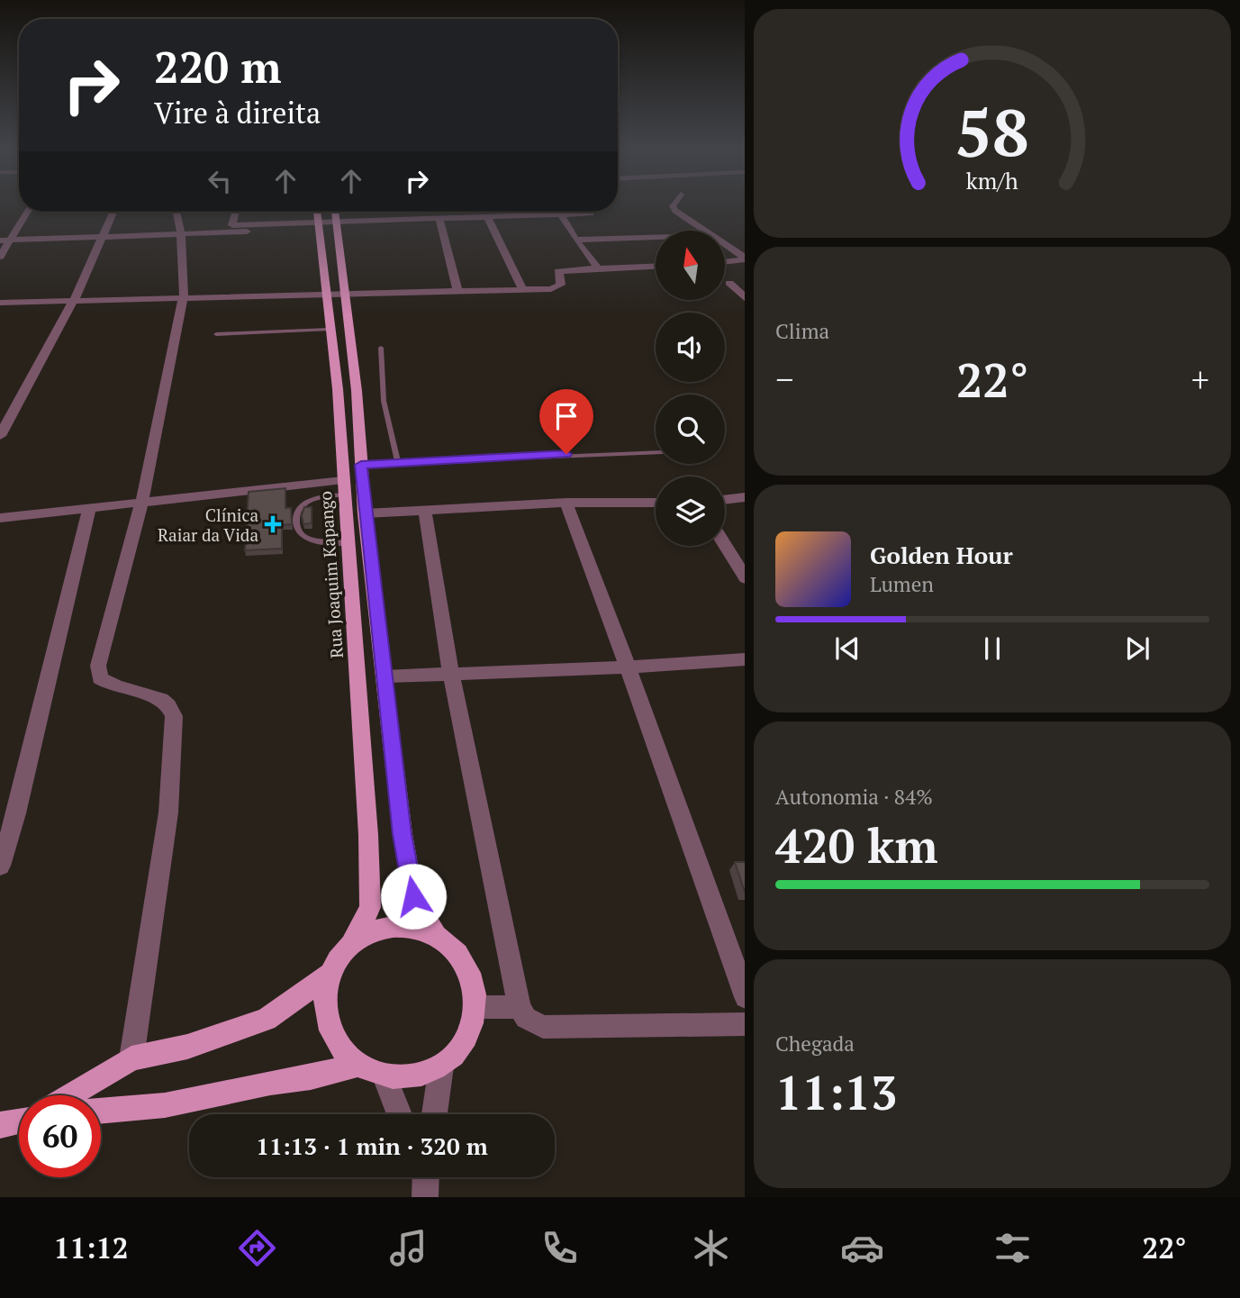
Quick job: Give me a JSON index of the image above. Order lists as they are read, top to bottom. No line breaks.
{"streets":{"main road":["Rua Joaquim Kapango"]},"places":{"health":["Clínica Raiar da Vida"]},"north":"top","page":{"turn":["220 m","Vire à direita"],"tile":["Clima",["Autonomia · 84%","420 km"],["Chegada","11:13"]],"heat":["−","22°","+"],"song":["Golden Hour","Lumen"],"limit":"60","trip":"11:13 · 1 min · 320 m","tabs":["11:12","22°"],"gauge":["58","km/h"]}}
